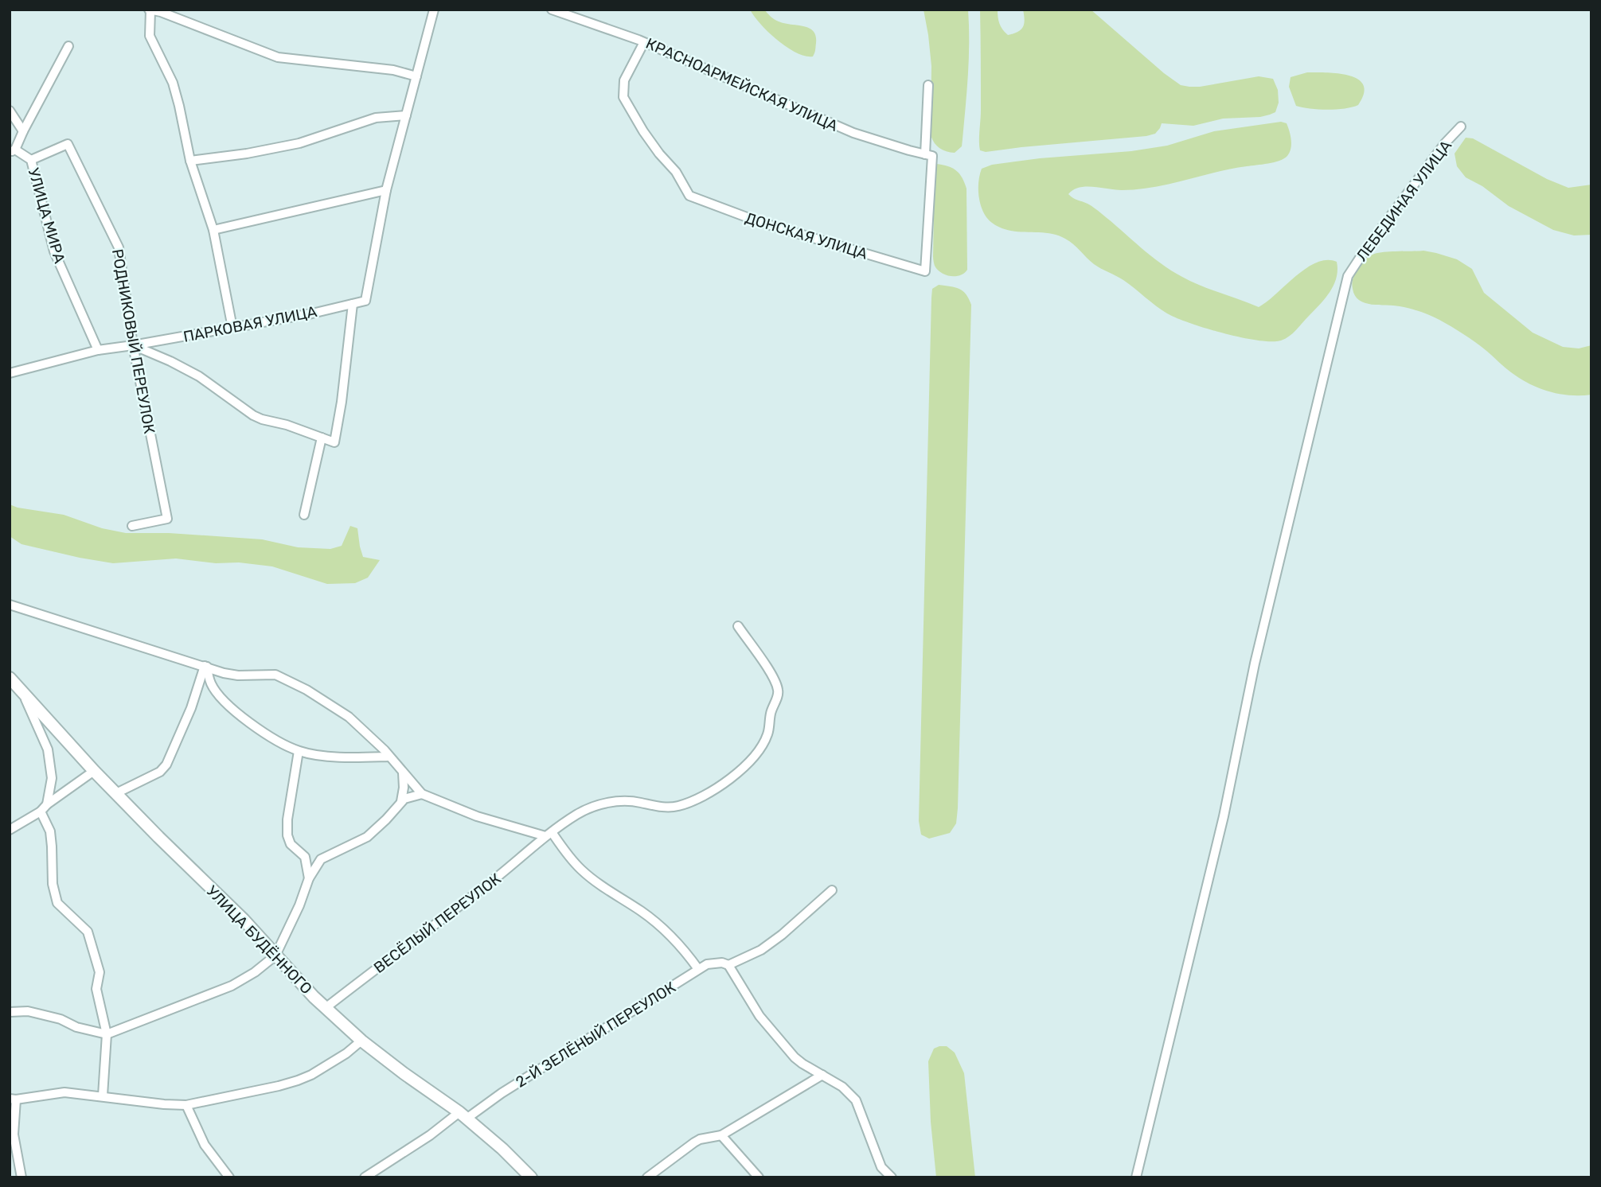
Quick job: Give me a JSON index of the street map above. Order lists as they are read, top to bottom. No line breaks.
{"streets":{"main road":["УЛИЦА БУДЁННОГО"],"street":["КРАСНОАРМЕЙСКАЯ УЛИЦА","ЛЕБЕДИНАЯ УЛИЦА","УЛИЦА МИРА","ДОНСКАЯ УЛИЦА","ПАРКОВАЯ УЛИЦА","РОДНИКОВЫЙ ПЕРЕУЛОК","ВЕСЁЛЫЙ ПЕРЕУЛОК","2-Й ЗЕЛЁНЫЙ ПЕРЕУЛОК"]},"crossings":[["КРАСНОАРМЕЙСКАЯ УЛИЦА","ДОНСКАЯ УЛИЦА"],["УЛИЦА МИРА","ПАРКОВАЯ УЛИЦА"],["УЛИЦА МИРА","РОДНИКОВЫЙ ПЕРЕУЛОК"],["ПАРКОВАЯ УЛИЦА","РОДНИКОВЫЙ ПЕРЕУЛОК"],["ВЕСЁЛЫЙ ПЕРЕУЛОК","УЛИЦА БУДЁННОГО"],["УЛИЦА БУДЁННОГО","2-Й ЗЕЛЁНЫЙ ПЕРЕУЛОК"]]}
